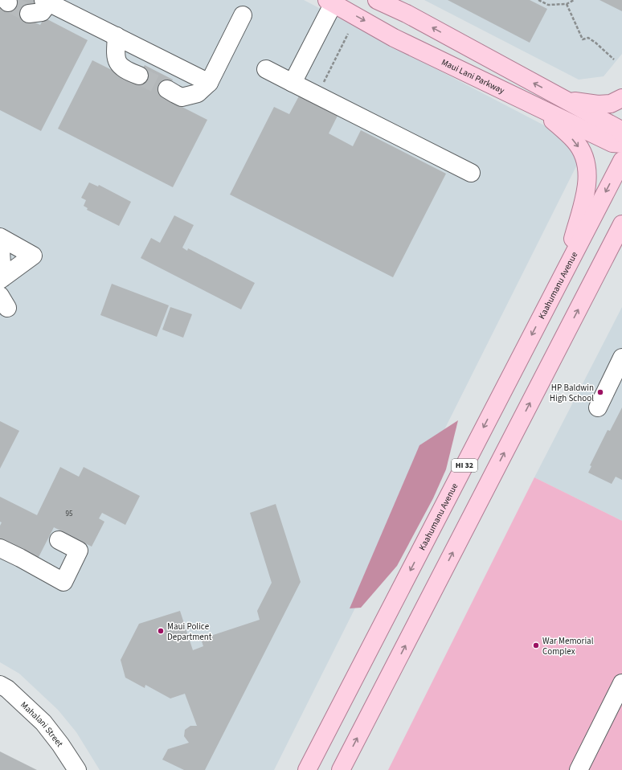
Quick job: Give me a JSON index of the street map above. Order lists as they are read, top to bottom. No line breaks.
{"streets":{"main road":["Maui Lani Parkway","Kaahumanu Avenue","HI 32"],"street":["Mahalani Street"]},"places":["HP Baldwin High School","Maui Police Department","War Memorial Complex"],"house_numbers":["95"]}
